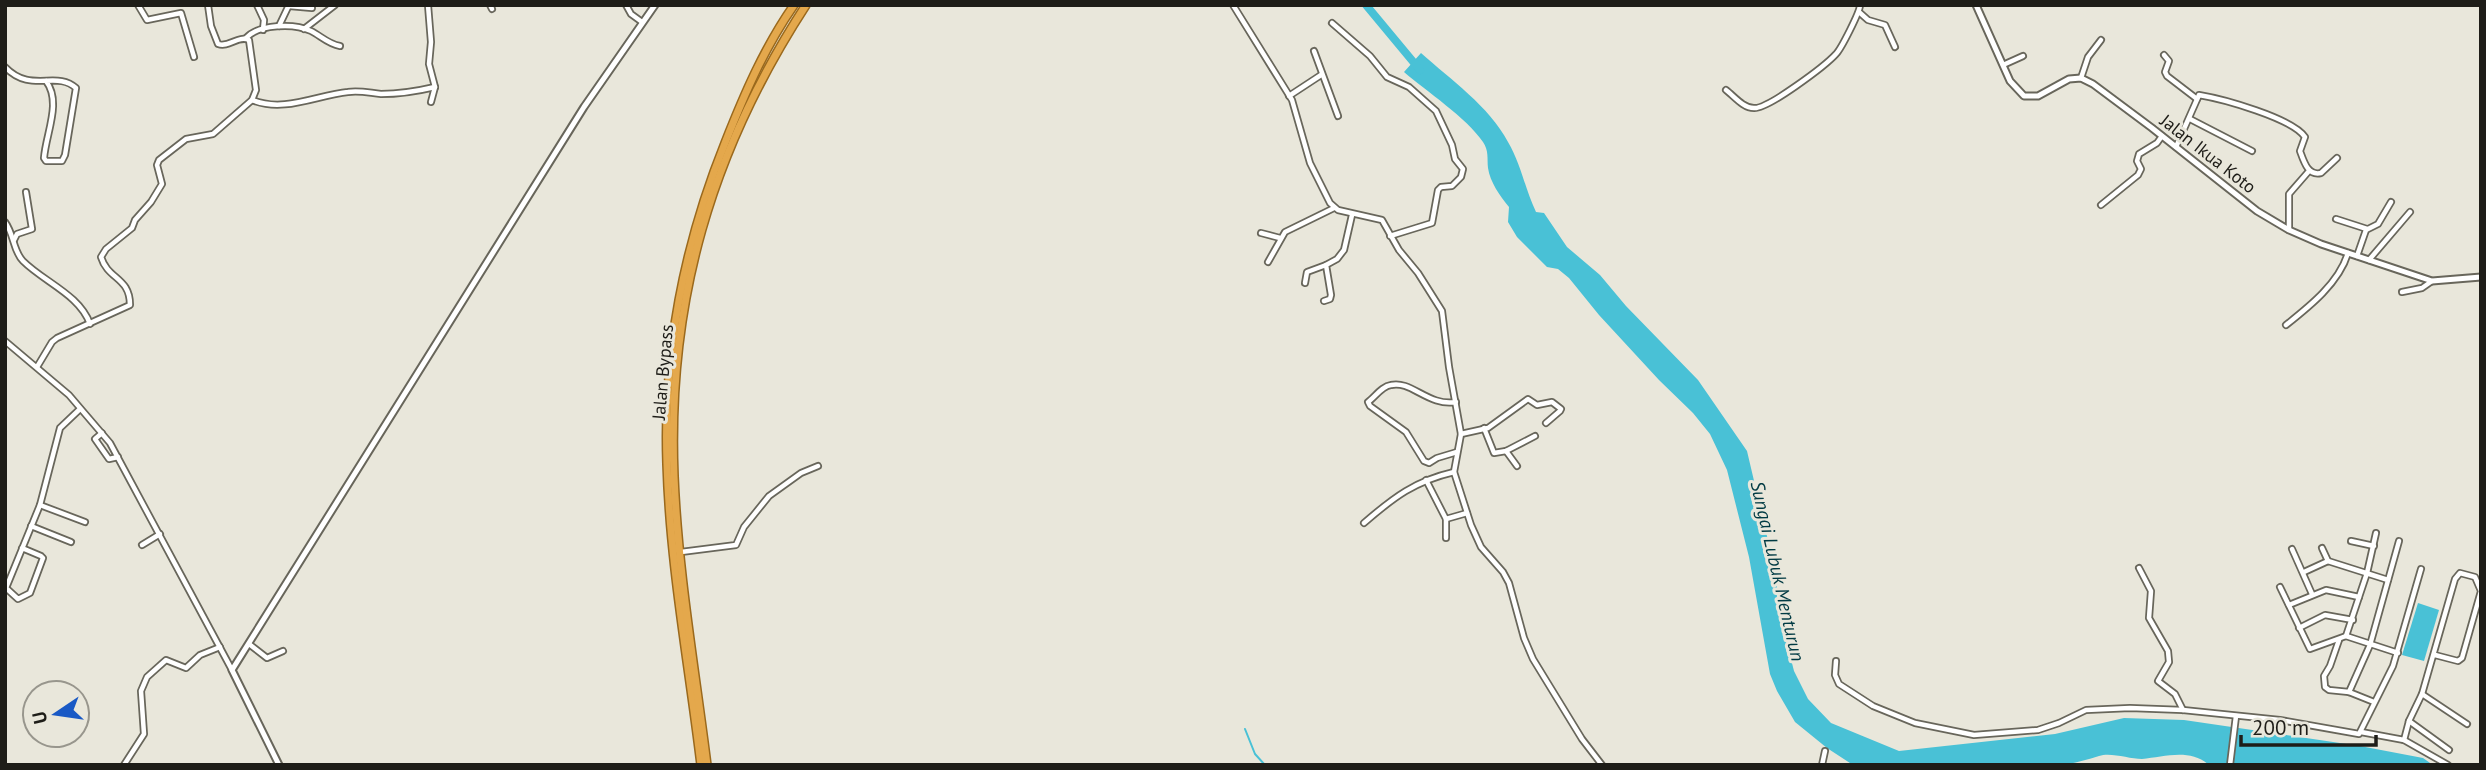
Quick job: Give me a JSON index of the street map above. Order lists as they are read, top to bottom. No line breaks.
{"streets":{"highway":["Jalan Bypass"],"street":["Jalan Ikua Koto"]},"water":["Sungai Lubuk Menturun"],"scale_bar":"200 m","north":"left"}
